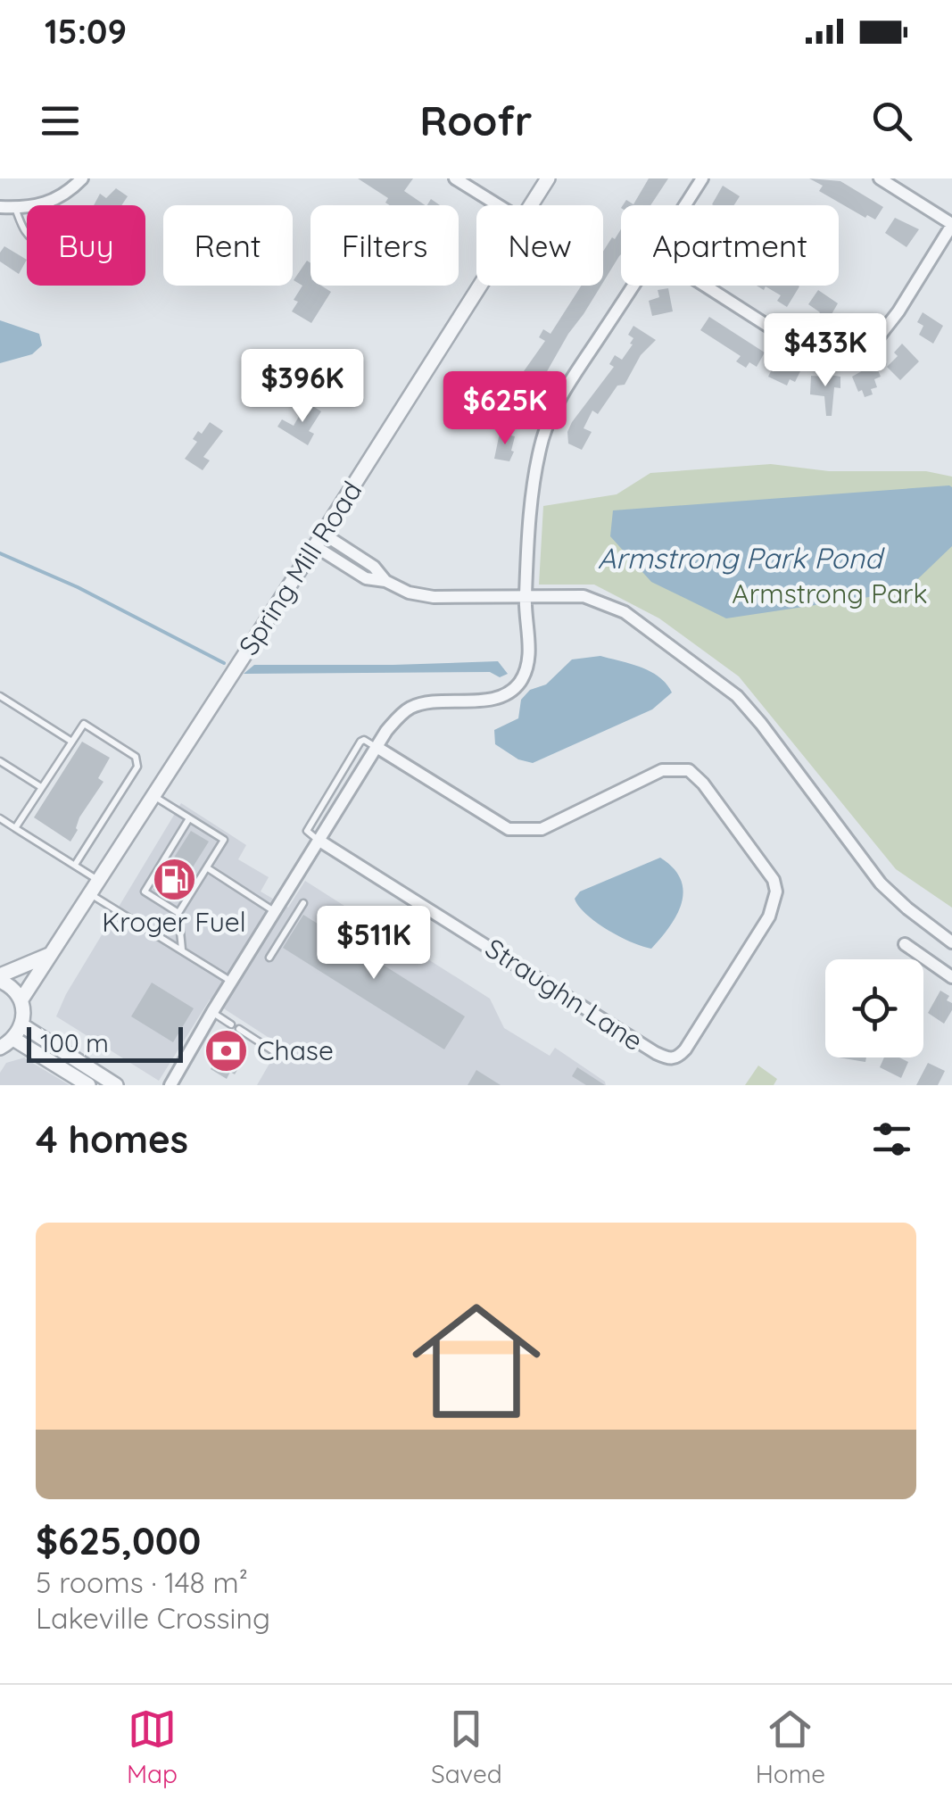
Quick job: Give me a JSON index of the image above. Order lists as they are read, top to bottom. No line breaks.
{"streets":{"street":["Spring Mill Road","Straughn Lane"]},"water":["Armstrong Park Pond"],"parks":["Armstrong Park"],"places":{"fuel station":["Kroger Fuel"],"bank":["Chase"]},"scale_bar":"100 m","page":{"status":"15:09","header":"Roofr","chip":["Buy","Rent","Filters","New","Apartment"],"price":["$433K","$396K","$625K","$511K"],"scale":"100 m","heading":"4 homes","list":[{"name":"$625,000","note":"5 rooms · 148 m² · Lakeville Crossing"}],"tabs":["Map","Saved","Home"]}}
